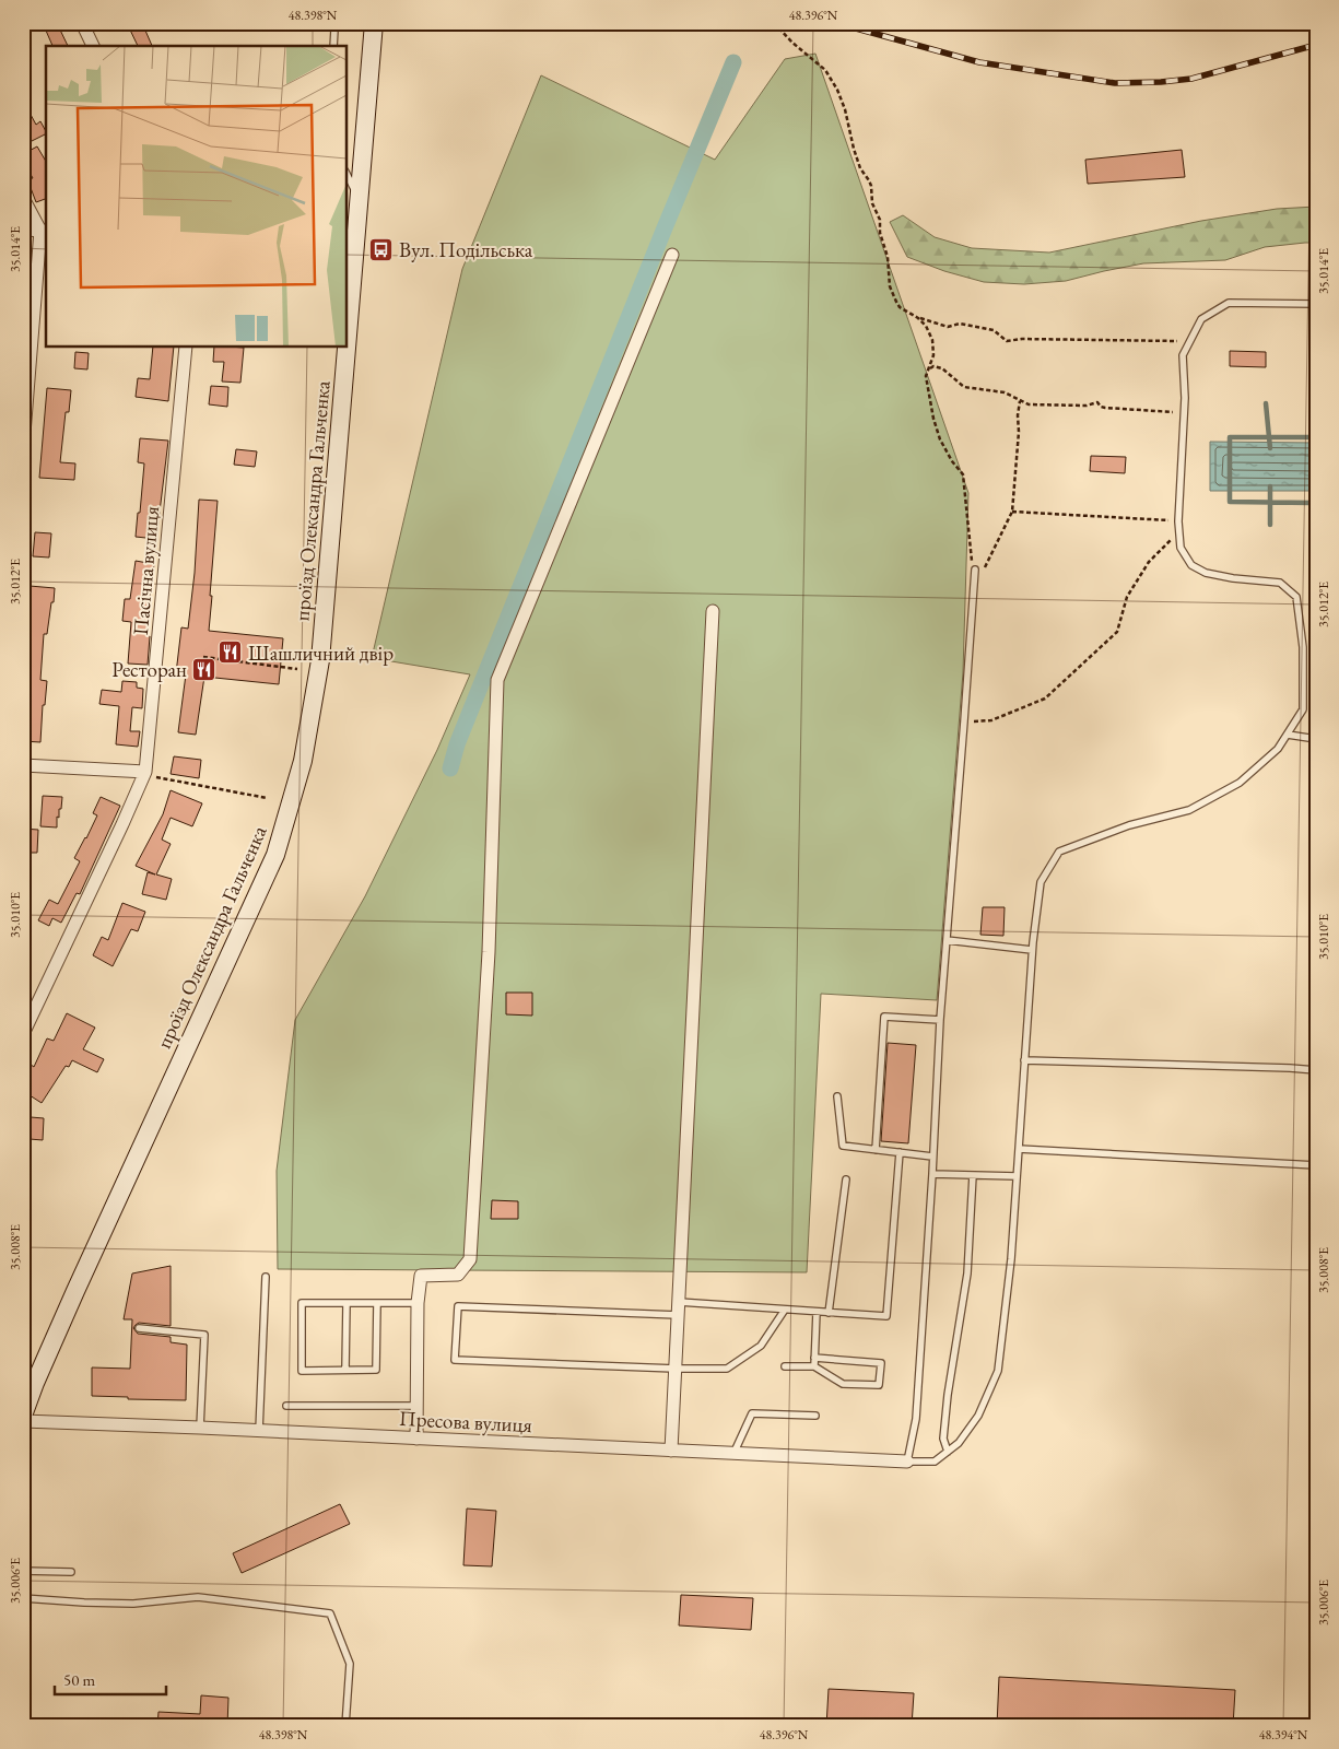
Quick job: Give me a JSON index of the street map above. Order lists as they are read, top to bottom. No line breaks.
{"streets":{"main road":["проїзд Олександра Гальченка"],"street":["Пасічна вулиця","Пресова вулиця"]},"places":{"bus stop":["Вул. Подільська"],"restaurant":["Шашличний двір","Ресторан"]},"scale_bar":"50 m","coordinates":["48.398°N","48.396°N","35.014°E","35.012°E","35.010°E","35.008°E","35.006°E","48.394°N"]}
